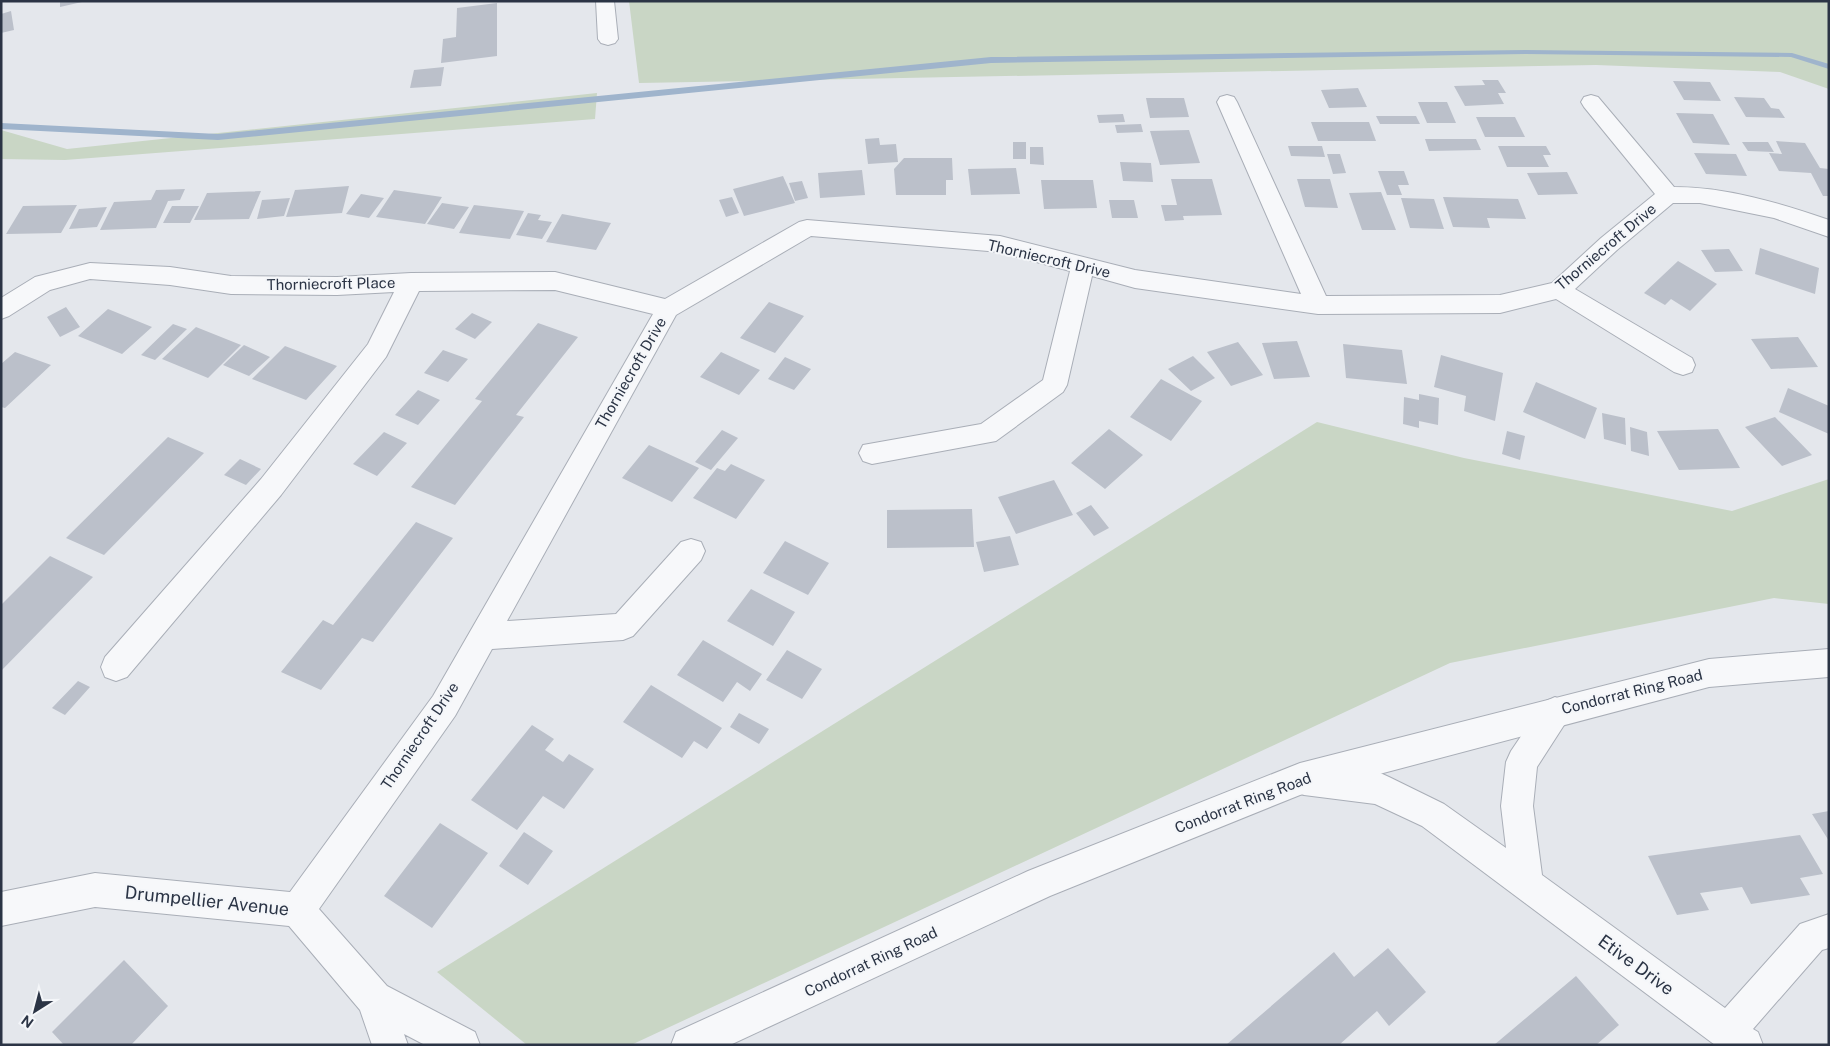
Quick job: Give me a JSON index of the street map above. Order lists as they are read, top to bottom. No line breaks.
{"streets":{"street":["Thorniecroft Drive","Thorniecroft Place","Condorrat Ring Road","Drumpellier Avenue","Etive Drive"]},"crossings":[["Thorniecroft Drive","Thorniecroft Place"],["Thorniecroft Drive","Drumpellier Avenue"],["Condorrat Ring Road","Etive Drive"]],"north":"bottom left"}
